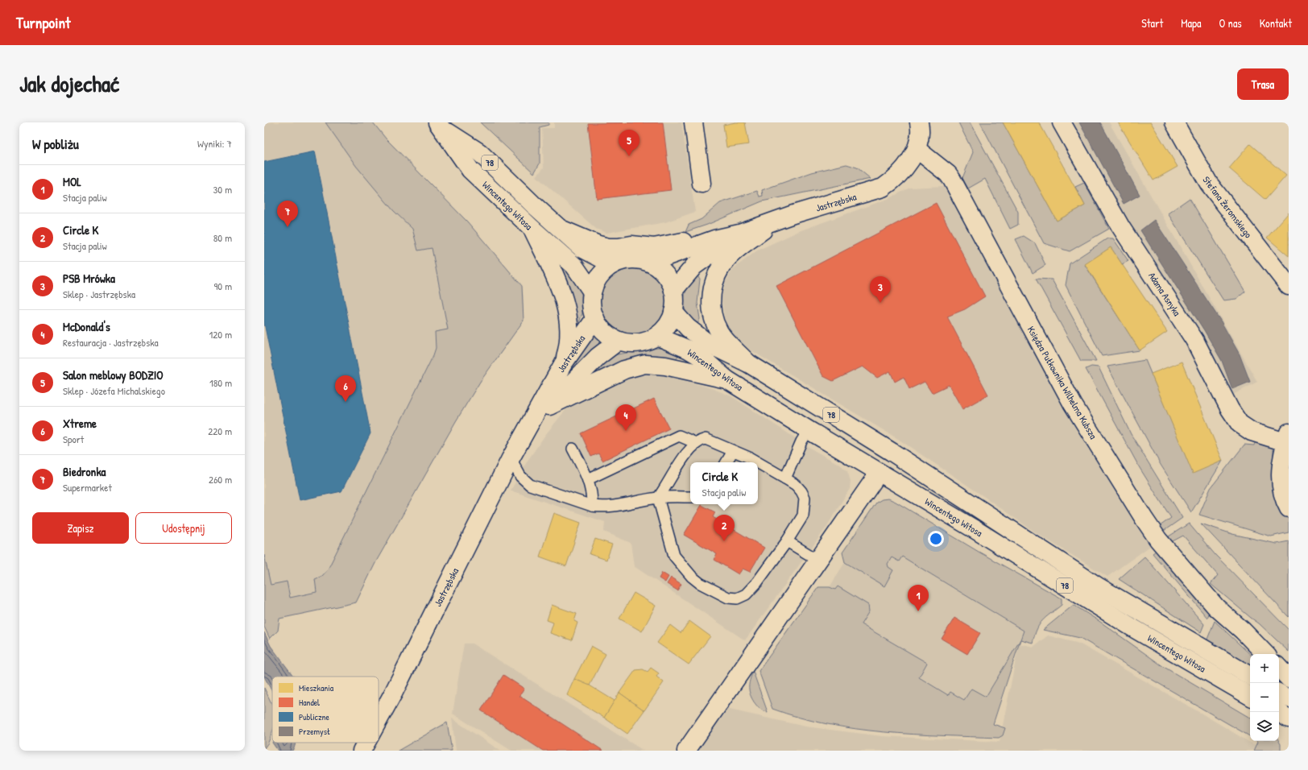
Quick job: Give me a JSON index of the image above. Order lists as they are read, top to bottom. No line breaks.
{"streets":{"main road":["78","Jastrzębska","Wincentego Witosa","Stefana Żeromskiego","Adama Asnyka","Księdza Pułkownika Wilhelma Kubsza"]},"crossings":[["Jastrzębska","Wincentego Witosa"],["Jastrzębska","Księdza Pułkownika Wilhelma Kubsza"]],"legend":["Mieszkania","Handel","Publiczne","Przemysł"],"page":{"header":"Turnpoint","nav":["Start","Mapa","O nas","Kontakt"],"title":"Jak dojechać","buttons":["Trasa",["Zapisz","Udostępnij"]],"heading":["W pobliżu","Wyniki: 7"],"pins":["5","7","3","6","4","2","1"],"list":[{"mark":"1","name":"MOL","note":"Stacja paliw","value":"30 m"},{"mark":"2","name":"Circle K","note":"Stacja paliw","value":"80 m"},{"mark":"3","name":"PSB Mrówka","note":"Sklep · Jastrzębska","value":"90 m"},{"mark":"4","name":"McDonald's","note":"Restauracja · Jastrzębska","value":"120 m"},{"mark":"5","name":"Salon meblowy BODZIO","note":"Sklep · Józefa Michalskiego","value":"180 m"},{"mark":"6","name":"Xtreme","note":"Sport","value":"220 m"},{"mark":"7","name":"Biedronka","note":"Supermarket","value":"260 m"}],"popup":["Circle K","Stacja paliw"],"map_buttons":["+","−"]}}
